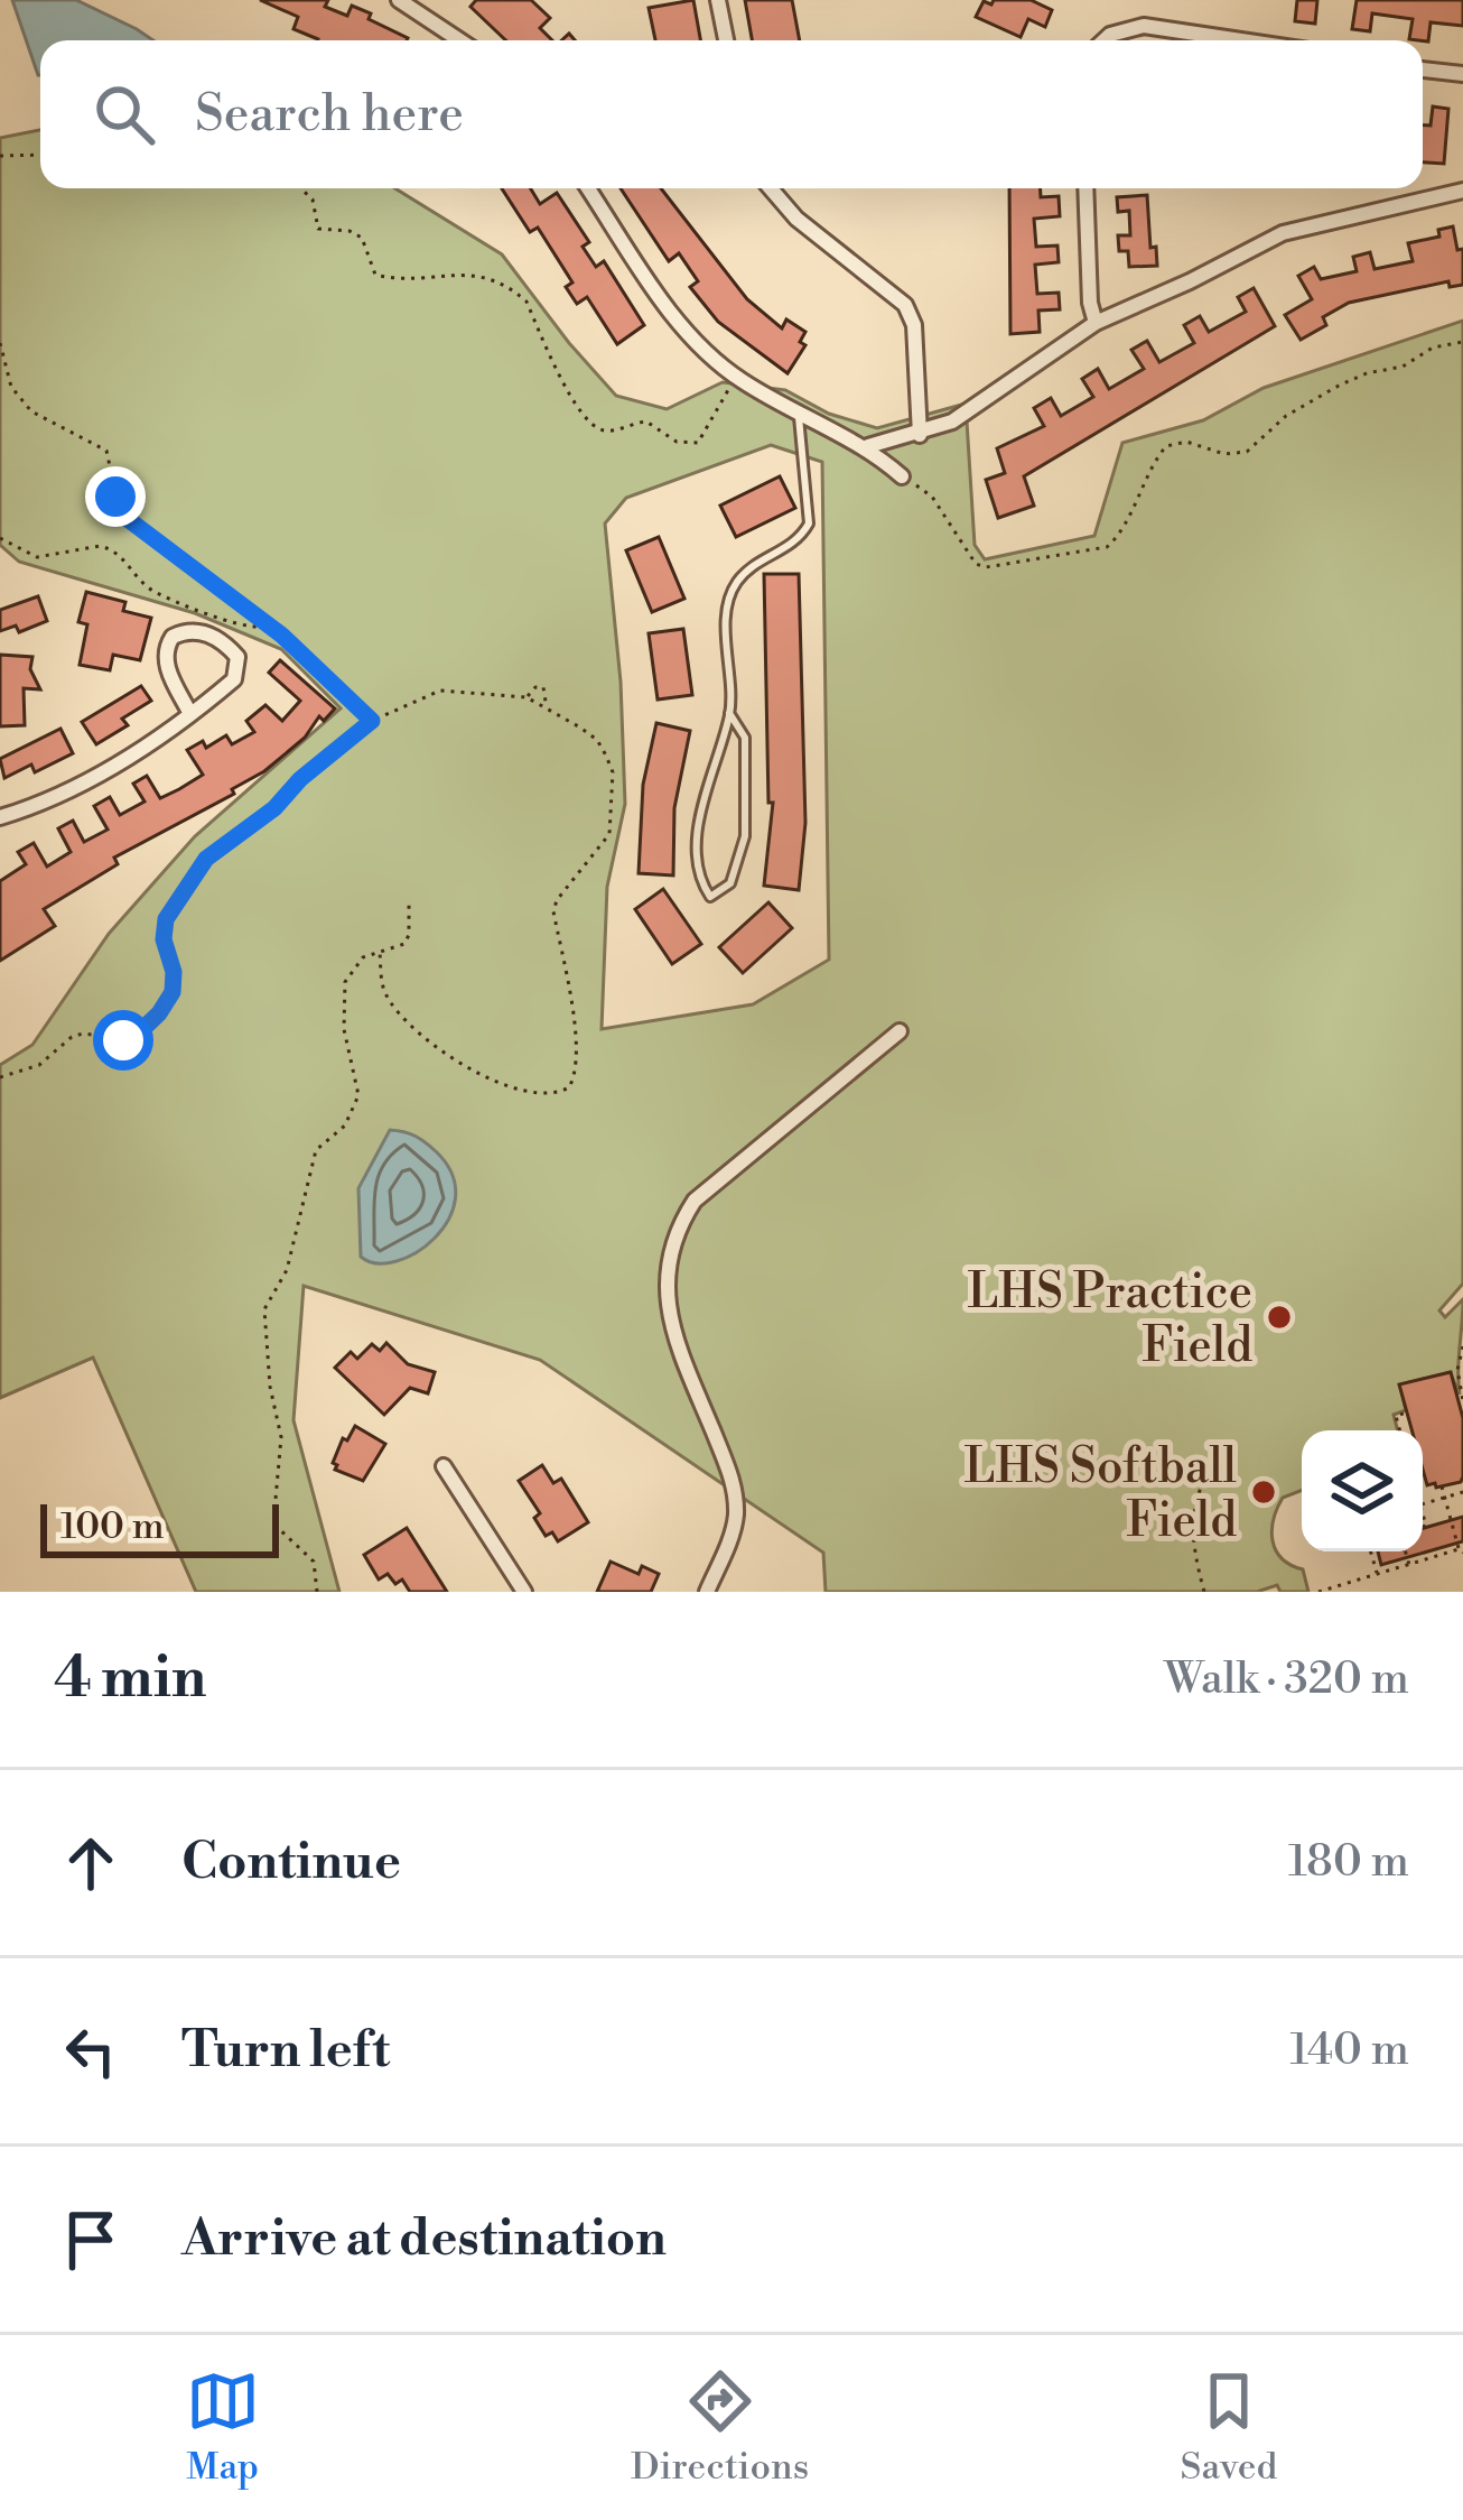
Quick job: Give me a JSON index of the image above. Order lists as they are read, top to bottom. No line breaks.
{"places":["LHS Practice Field","LHS Softball Field"],"scale_bar":"100 m","page":{"search":"Search here","scale":"100 m","heading":["4 min","Walk · 320 m"],"list":[["Continue","180 m"],["Turn left","140 m"],"Arrive at destination"],"nav":["Map","Directions","Saved"]}}
